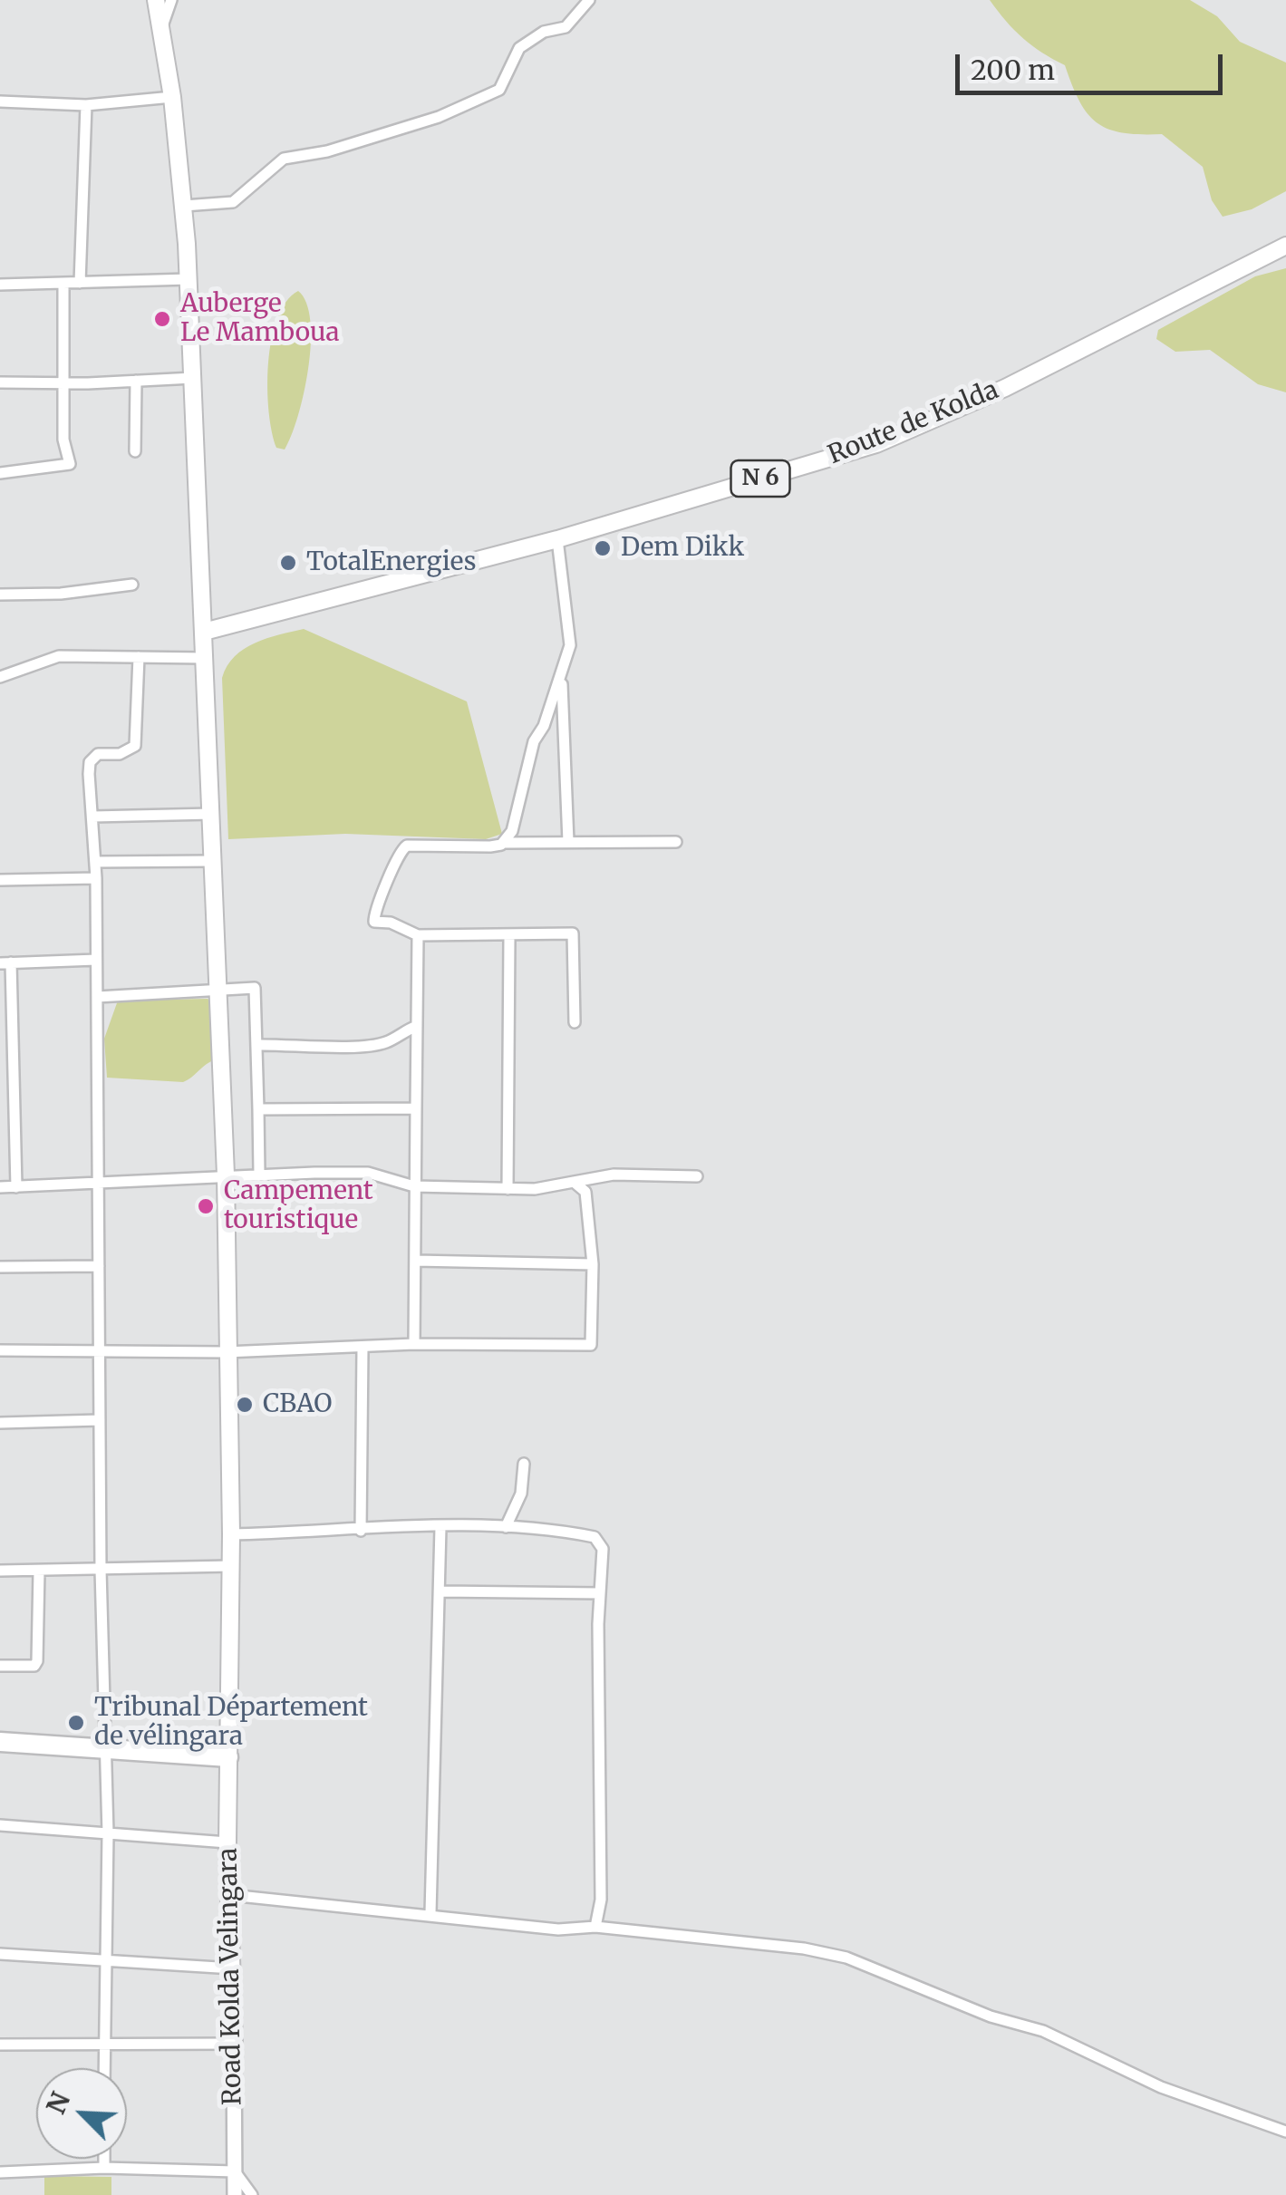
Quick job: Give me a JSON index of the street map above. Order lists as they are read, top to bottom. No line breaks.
{"streets":{"main road":["Route de Kolda","N 6","Road Kolda Velingara"]},"crossings":[["Route de Kolda","Road Kolda Velingara"]],"places":["Auberge Le Mamboua","Dem Dikk","TotalEnergies","Campement touristique","CBAO","Tribunal Département de vélingara"],"scale_bar":"200 m","north":"top left"}
